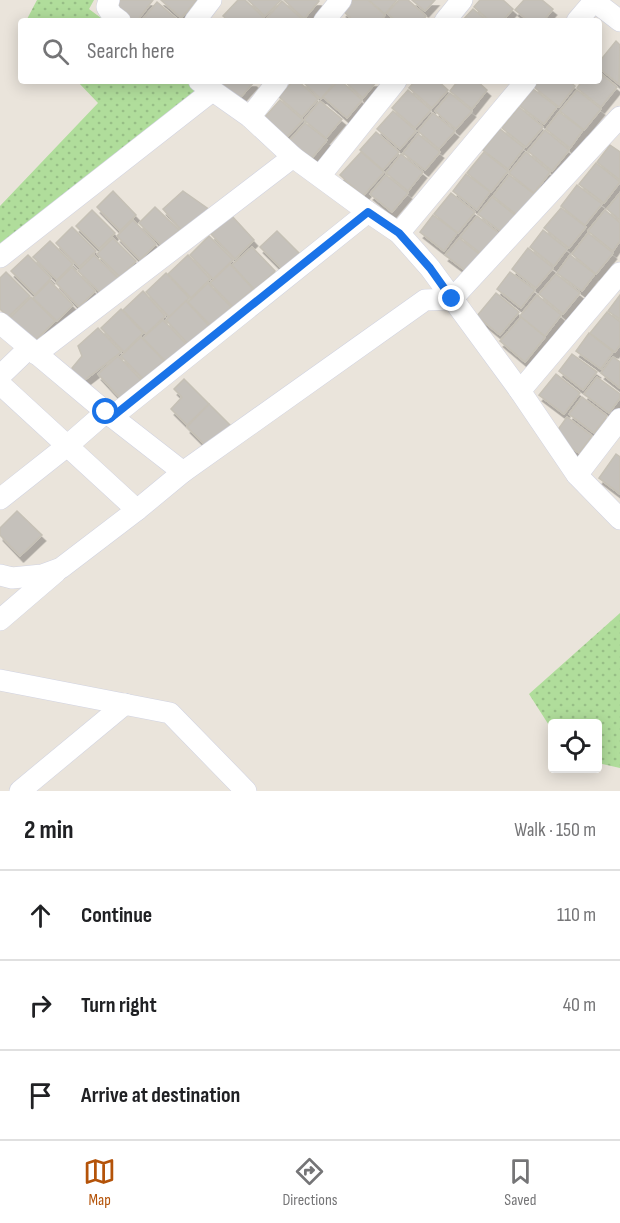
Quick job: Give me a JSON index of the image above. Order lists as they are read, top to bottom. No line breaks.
{"page":{"search":"Search here","heading":["2 min","Walk · 150 m"],"list":[["Continue","110 m"],["Turn right","40 m"],"Arrive at destination"],"nav":["Map","Directions","Saved"]}}
